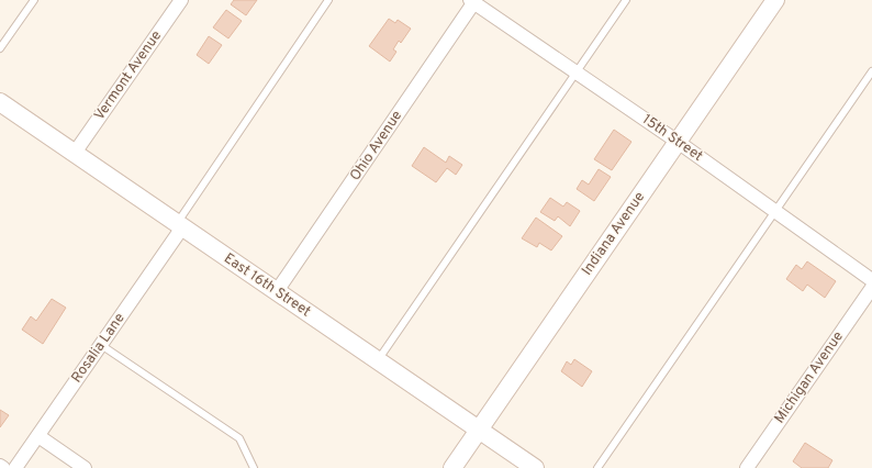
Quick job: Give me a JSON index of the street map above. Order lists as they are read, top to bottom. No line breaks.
{"streets":{"street":["Vermont Avenue","15th Street","Ohio Avenue","Indiana Avenue","East 16th Street","Rosalia Lane","Michigan Avenue"]},"crossings":[["Vermont Avenue","East 16th Street"],["15th Street","Ohio Avenue"],["15th Street","Indiana Avenue"],["Ohio Avenue","East 16th Street"],["Indiana Avenue","East 16th Street"],["East 16th Street","Rosalia Lane"]]}
